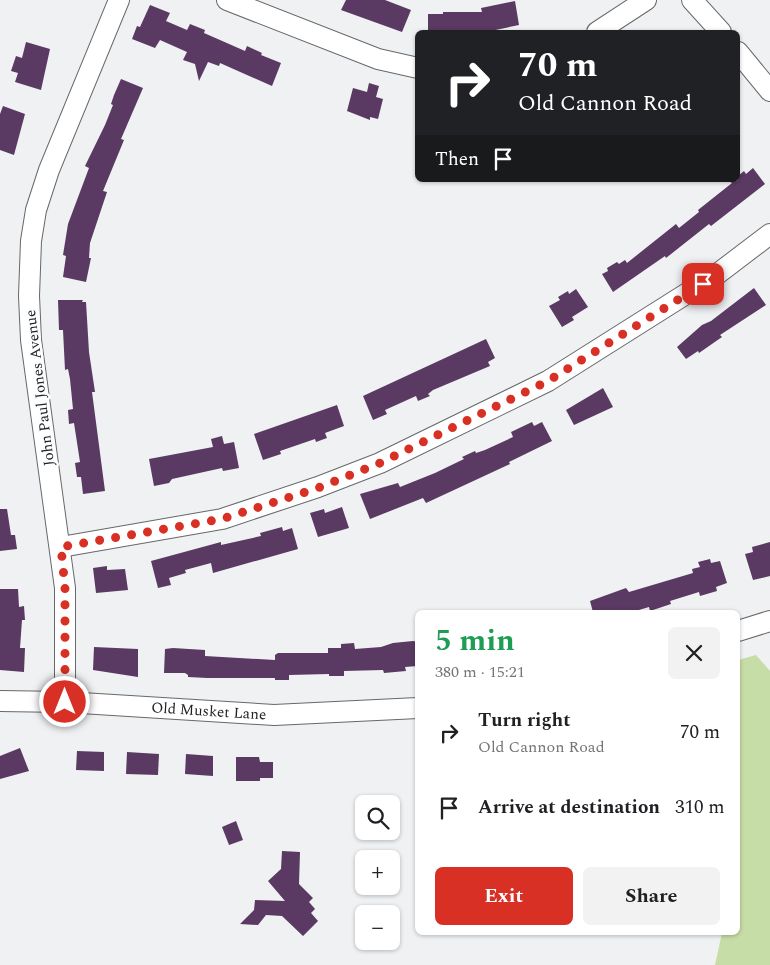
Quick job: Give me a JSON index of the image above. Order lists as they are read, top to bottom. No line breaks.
{"streets":{"street":["John Paul Jones Avenue","Old Musket Lane"]},"crossings":[["John Paul Jones Avenue","Old Musket Lane"]],"page":{"turn":["70 m","Old Cannon Road"],"then":"Then","heading":["5 min","380 m · 15:21"],"list":[{"name":"Turn right","note":"Old Cannon Road","value":"70 m"},{"name":"Arrive at destination","value":"310 m"}],"map_buttons":["+","−"],"buttons":["Exit","Share"]}}
